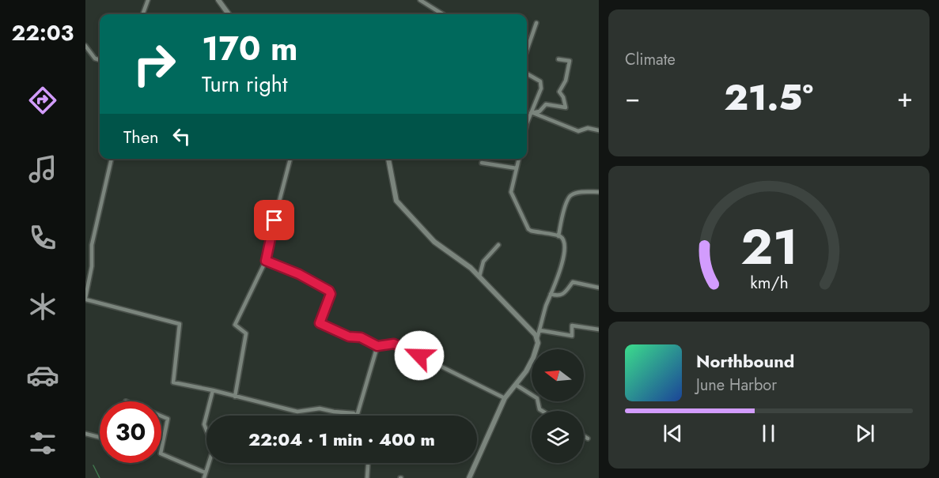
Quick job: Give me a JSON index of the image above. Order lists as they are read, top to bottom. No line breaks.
{"north":"left","page":{"tabs":"22:03","tile":"Climate","turn":["170 m","Turn right"],"heat":["−","21.5°","+"],"then":"Then","song":["Northbound","June Harbor"],"limit":"30","trip":"22:04 · 1 min · 400 m","gauge":["21","km/h"]}}
